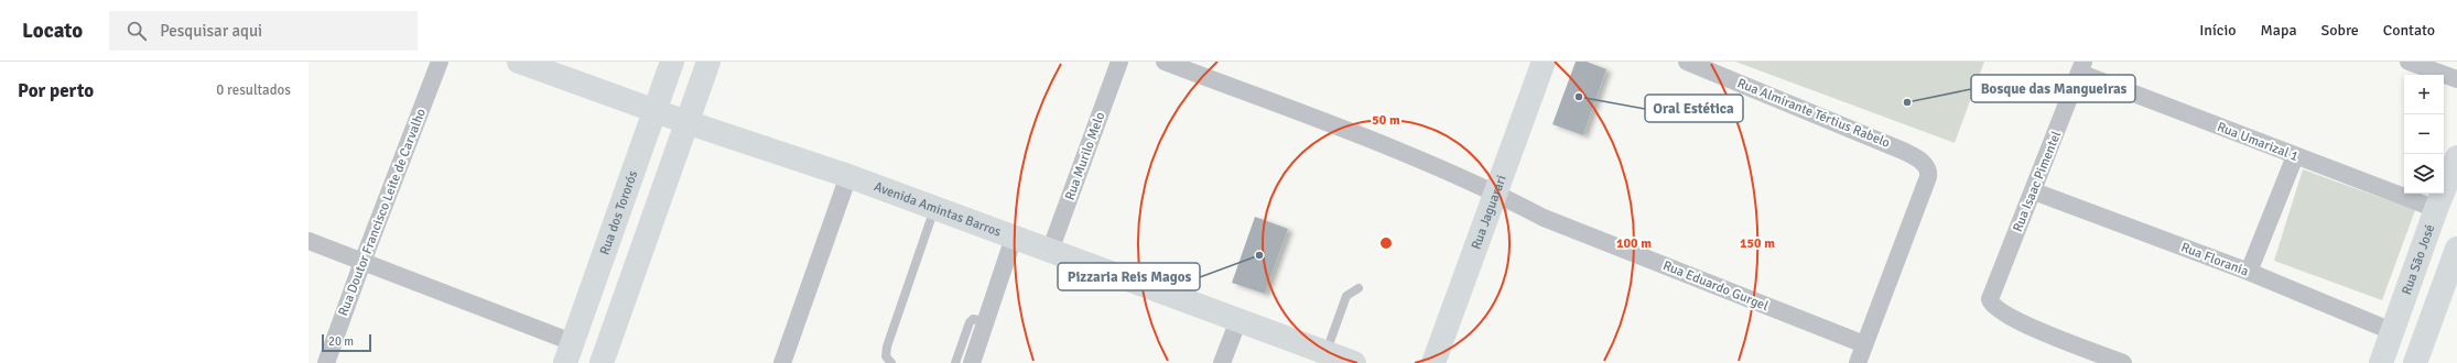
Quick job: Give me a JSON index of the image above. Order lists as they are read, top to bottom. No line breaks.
{"streets":{"main road":["Avenida Amintas Barros","Rua dos Tororós","Rua Jaguarari","Rua São José"],"street":["Rua Almirante Tértius Rabelo","Rua Umarizal 1","Rua Murilo Melo","Rua Isaac Pimentel","Rua Doutor Francisco Leite de Carvalho","Rua Florania","Rua Eduardo Gurgel"]},"crossings":[["Rua Almirante Tértius Rabelo","Rua Eduardo Gurgel"],["Rua Umarizal 1","Rua Isaac Pimentel"],["Rua Umarizal 1","Rua São José"],["Rua Murilo Melo","Avenida Amintas Barros"],["Rua Isaac Pimentel","Rua Florania"],["Avenida Amintas Barros","Rua dos Tororós"],["Rua Jaguarari","Rua Eduardo Gurgel"],["Rua Florania","Rua São José"]],"places":["Oral Estética","Bosque das Mangueiras","Pizzaria Reis Magos"],"scale_bar":"20 m","page":{"header":"Locato","search":"Pesquisar aqui","nav":["Início","Mapa","Sobre","Contato"],"heading":["Por perto","0 resultados"],"map_buttons":["+","−"],"scale":"20 m"},"rings":["50 m","100 m","150 m"]}
